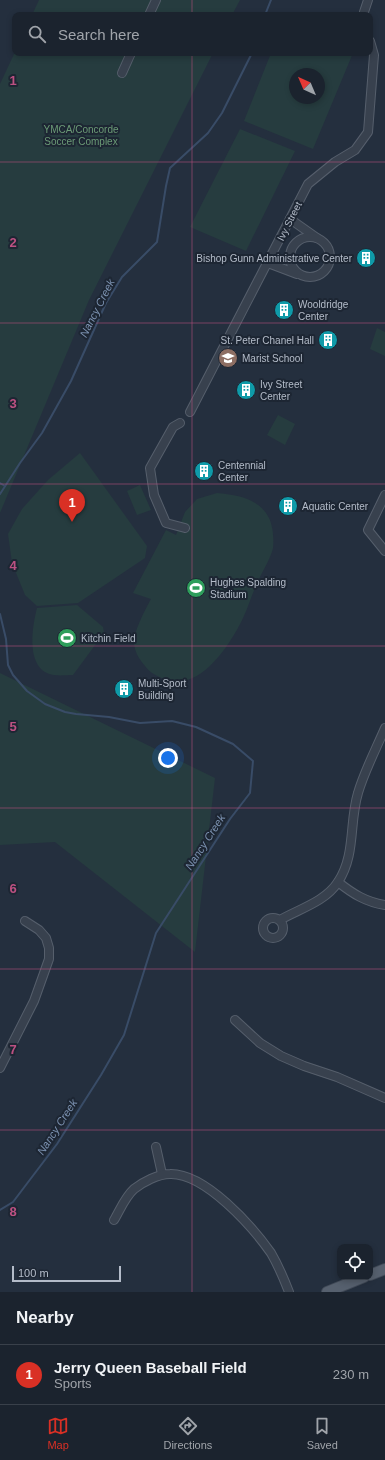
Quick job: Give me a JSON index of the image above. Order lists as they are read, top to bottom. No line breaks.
{"streets":{"street":["Ivy Street"]},"water":["Nancy Creek"],"parks":["YMCA/Concorde Soccer Complex"],"places":{"building":["Bishop Gunn Administrative Center","Wooldridge Center","St. Peter Chanel Hall","Ivy Street Center","Centennial Center","Aquatic Center","Multi-Sport Building"],"school or university":["Marist School"],"sports":["Hughes Spalding Stadium","Kitchin Field"]},"scale_bar":"100 m","north":"top left","page":{"search":"Search here","pins":"1","scale":"100 m","heading":"Nearby","list":[{"mark":"1","name":"Jerry Queen Baseball Field","note":"Sports","value":"230 m"}],"nav":["Map","Directions","Saved"]},"grid":{"rows":["1","2","3","4","5","6","7","8"]}}
